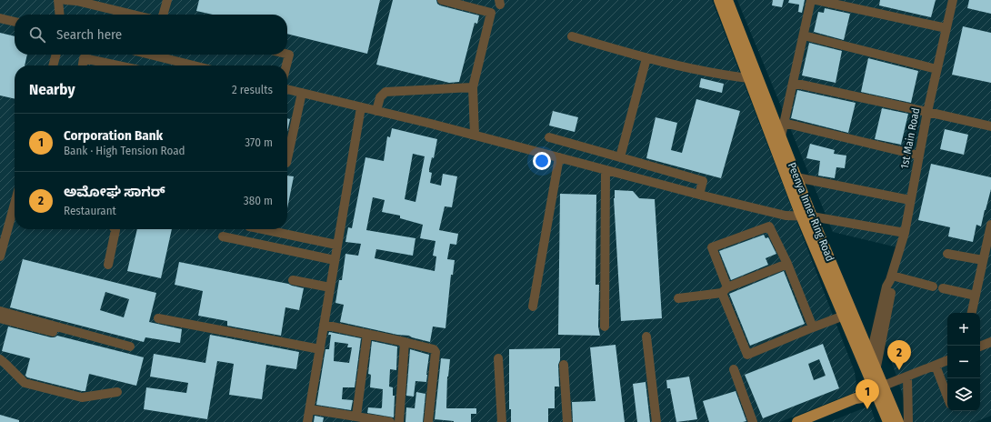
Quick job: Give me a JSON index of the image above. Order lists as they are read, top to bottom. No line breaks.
{"streets":{"main road":["Peenya Inner Ring Road"],"street":["1st Main Road"]},"crossings":[["1st Main Road","Peenya Inner Ring Road"]],"page":{"search":"Search here","heading":["Nearby","2 results"],"list":[{"mark":"1","name":"Corporation Bank","note":"Bank · High Tension Road","value":"370 m"},{"mark":"2","name":"ಅಮೋಘ ಸಾಗರ್","note":"Restaurant","value":"380 m"}],"map_buttons":["+","−"],"pins":["2","1"]}}
